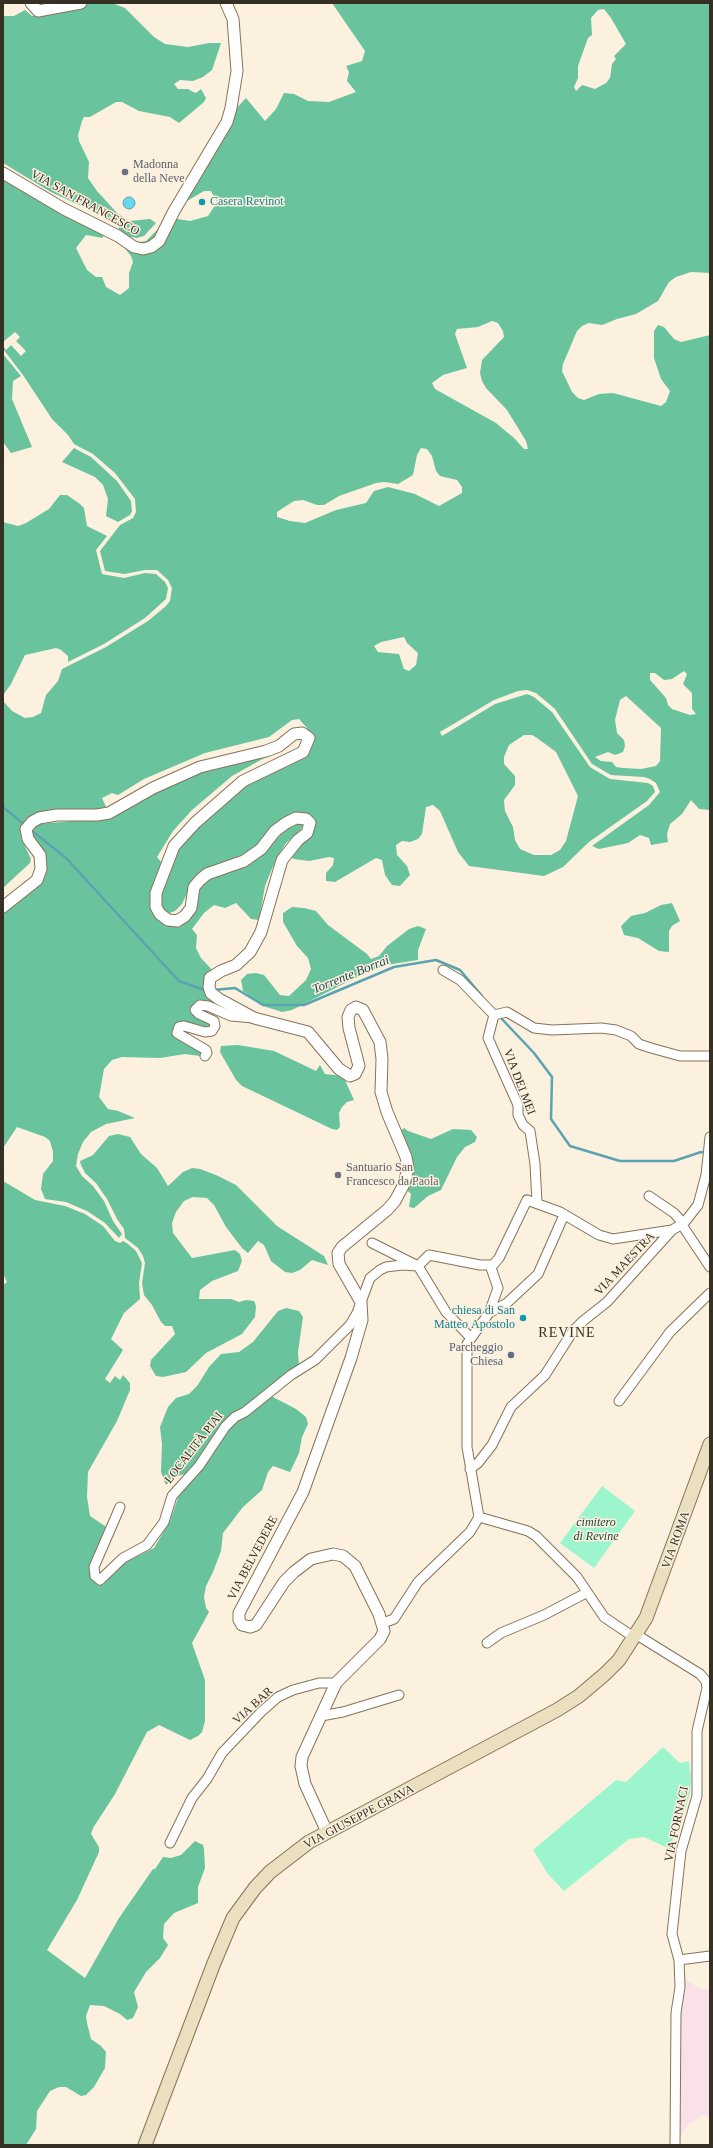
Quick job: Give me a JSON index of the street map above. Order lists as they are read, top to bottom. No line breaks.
{"streets":{"main road":["VIA ROMA","VIA GIUSEPPE GRAVA"],"street":["VIA SAN FRANCESCO","VIA DEI MEI","VIA MAESTRA","LOCALITÀ PIAI","VIA BELVEDERE","VIA BAR","VIA FORNACI"]},"crossings":[["LOCALITÀ PIAI","VIA BELVEDERE"],["VIA ROMA","VIA GIUSEPPE GRAVA"],["VIA ROMA","VIA FORNACI"],["VIA GIUSEPPE GRAVA","VIA FORNACI"]],"districts":["REVINE"],"water":["Torrente Borrai"],"parks":["cimitero di Revine"],"places":["Madonna della Neve","Casera Revinot","Santuario San Francesco da Paola","chiesa di San Matteo Apostolo","Parcheggio Chiesa"]}
